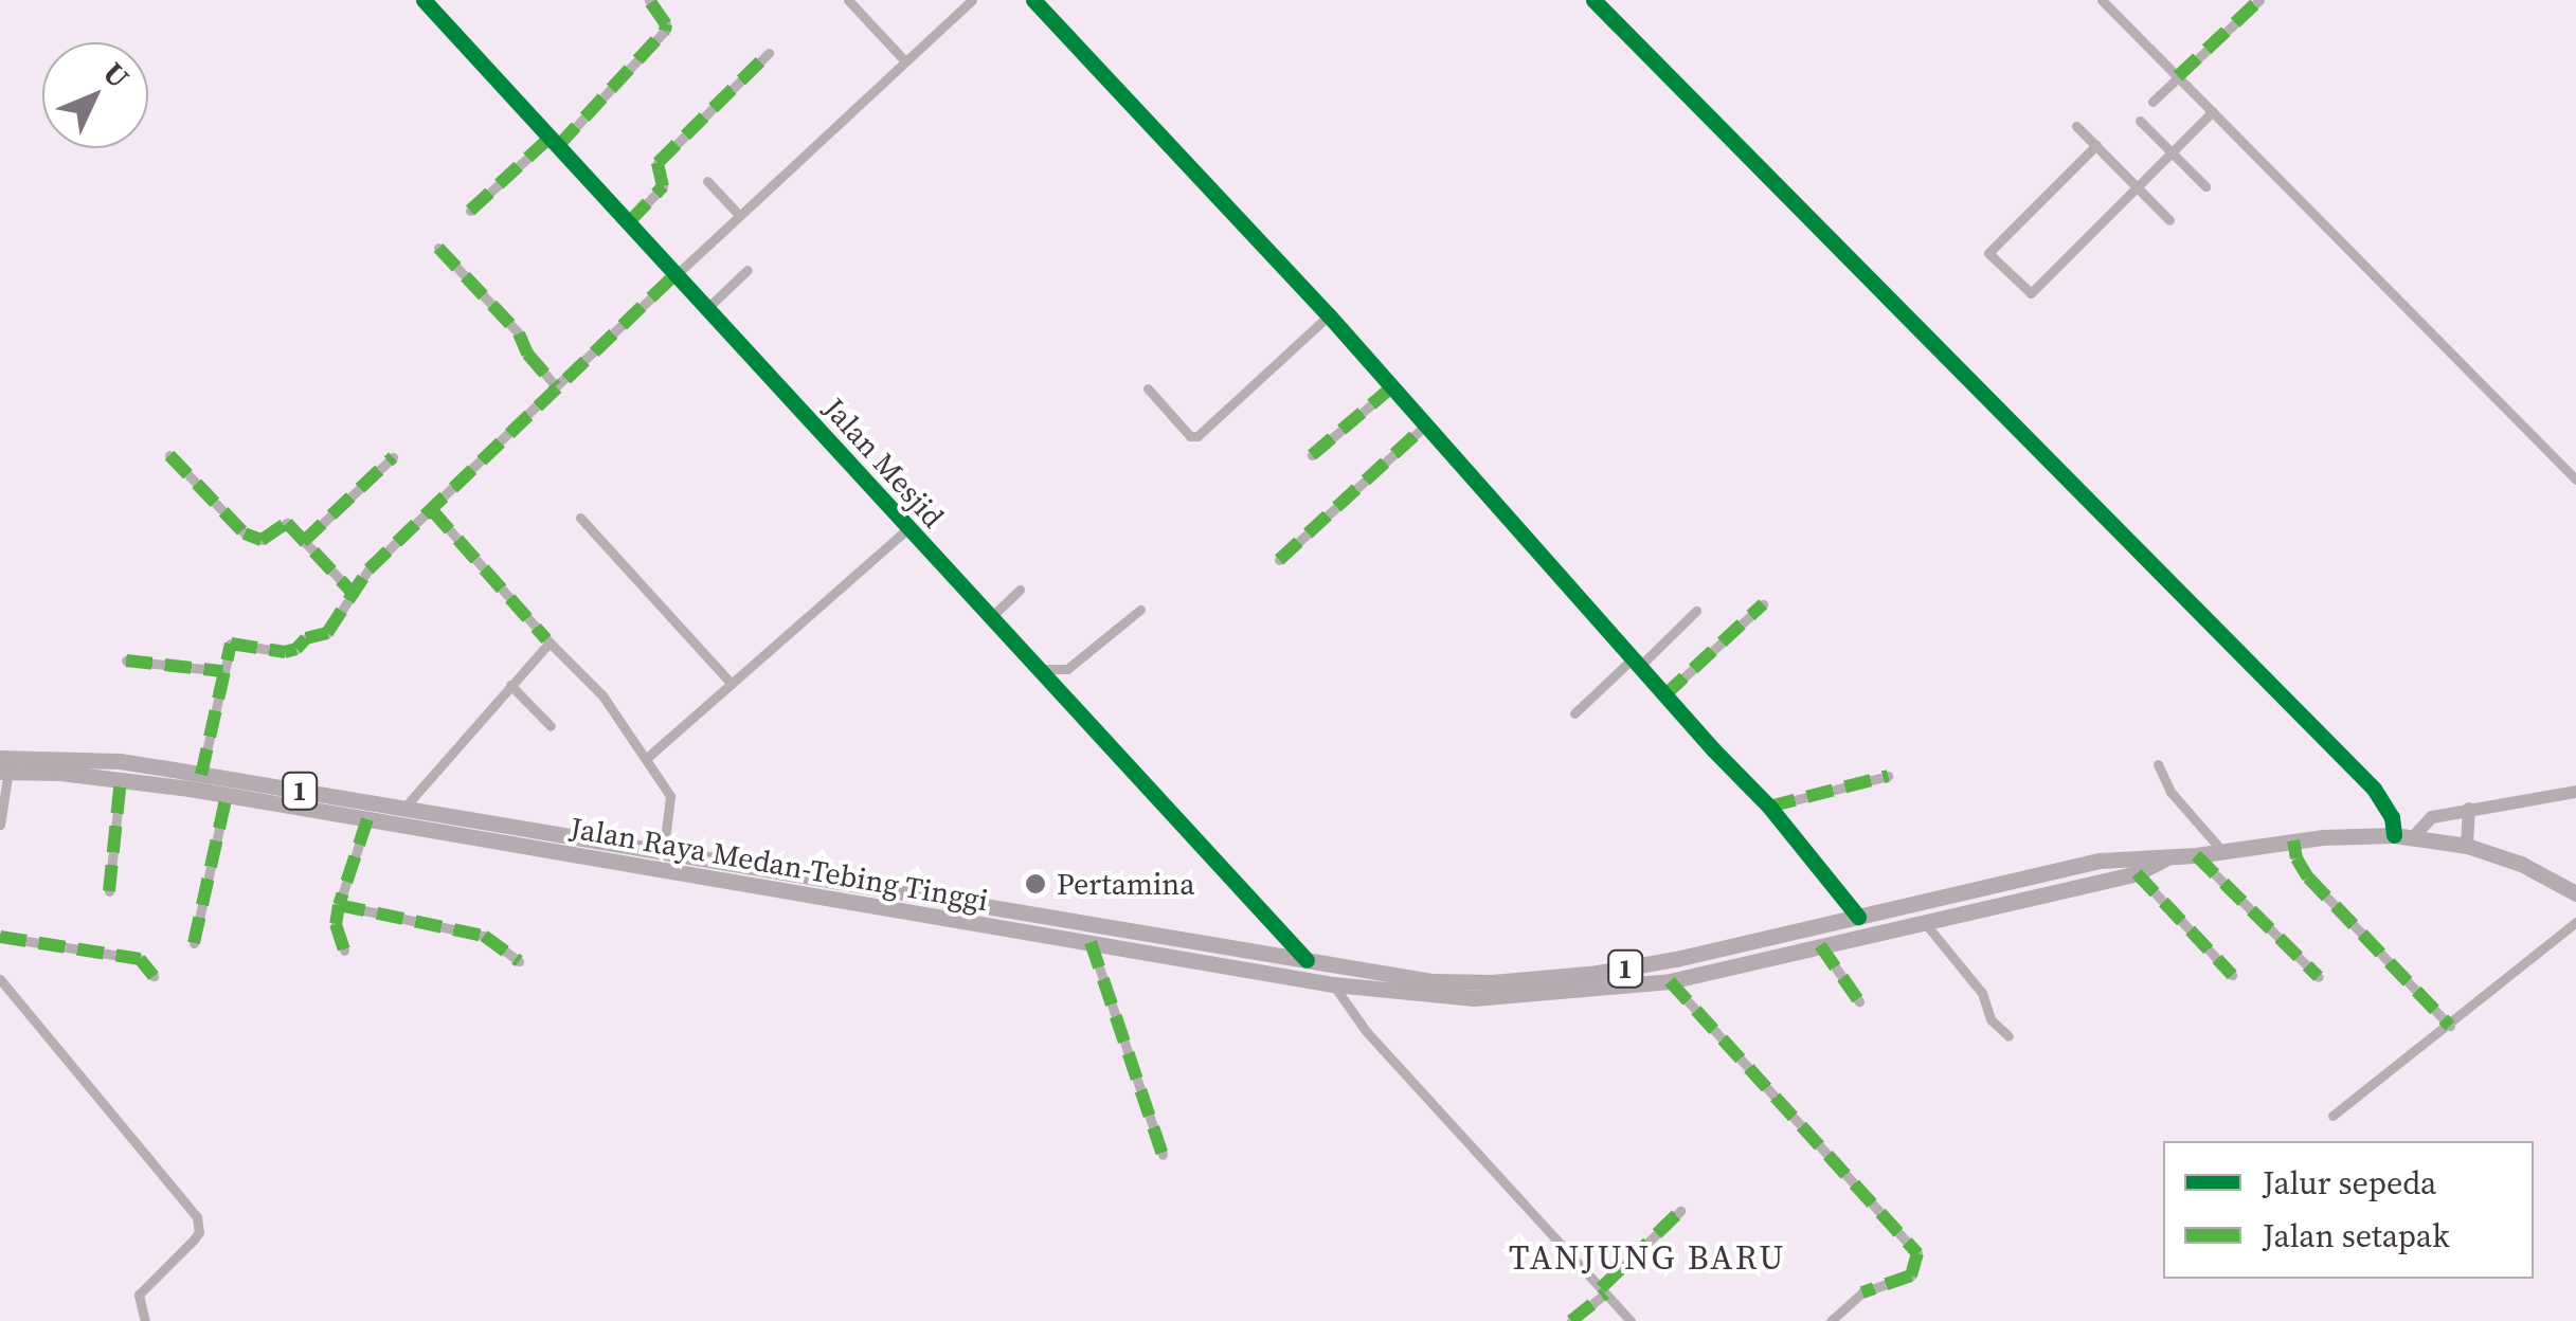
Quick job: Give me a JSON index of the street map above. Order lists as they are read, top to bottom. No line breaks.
{"streets":{"highway":["1","Jalan Raya Medan-Tebing Tinggi"],"street":["Jalan Mesjid"]},"crossings":[["Jalan Mesjid","Jalan Raya Medan-Tebing Tinggi"]],"districts":["TANJUNG BARU"],"places":["Pertamina"],"legend":["Jalur sepeda","Jalan setapak"],"north":"top right"}
